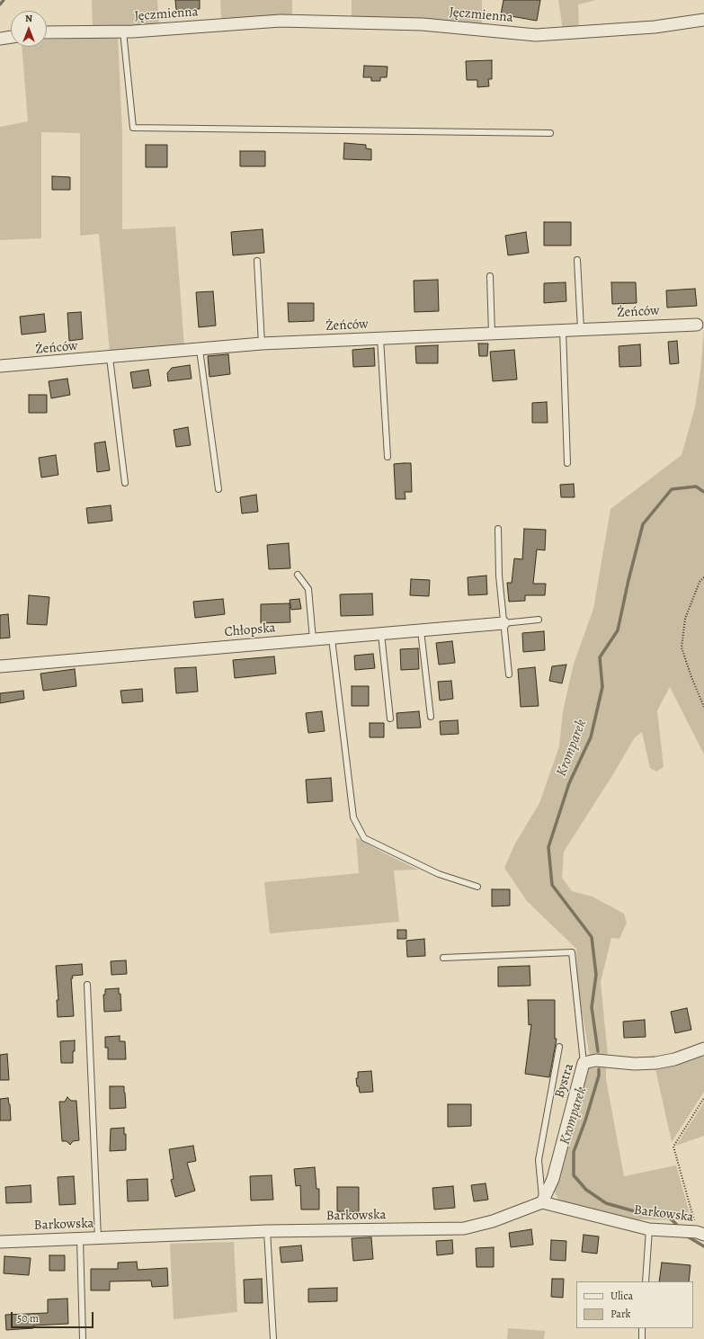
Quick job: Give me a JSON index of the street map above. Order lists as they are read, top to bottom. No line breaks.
{"streets":{"street":["Jęczmienna","Żeńców","Chłopska","Bystra","Barkowska"]},"crossings":[["Bystra","Barkowska"]],"water":["Kromparek"],"legend":["Ulica","Park"],"scale_bar":"50 m","north":"top"}
